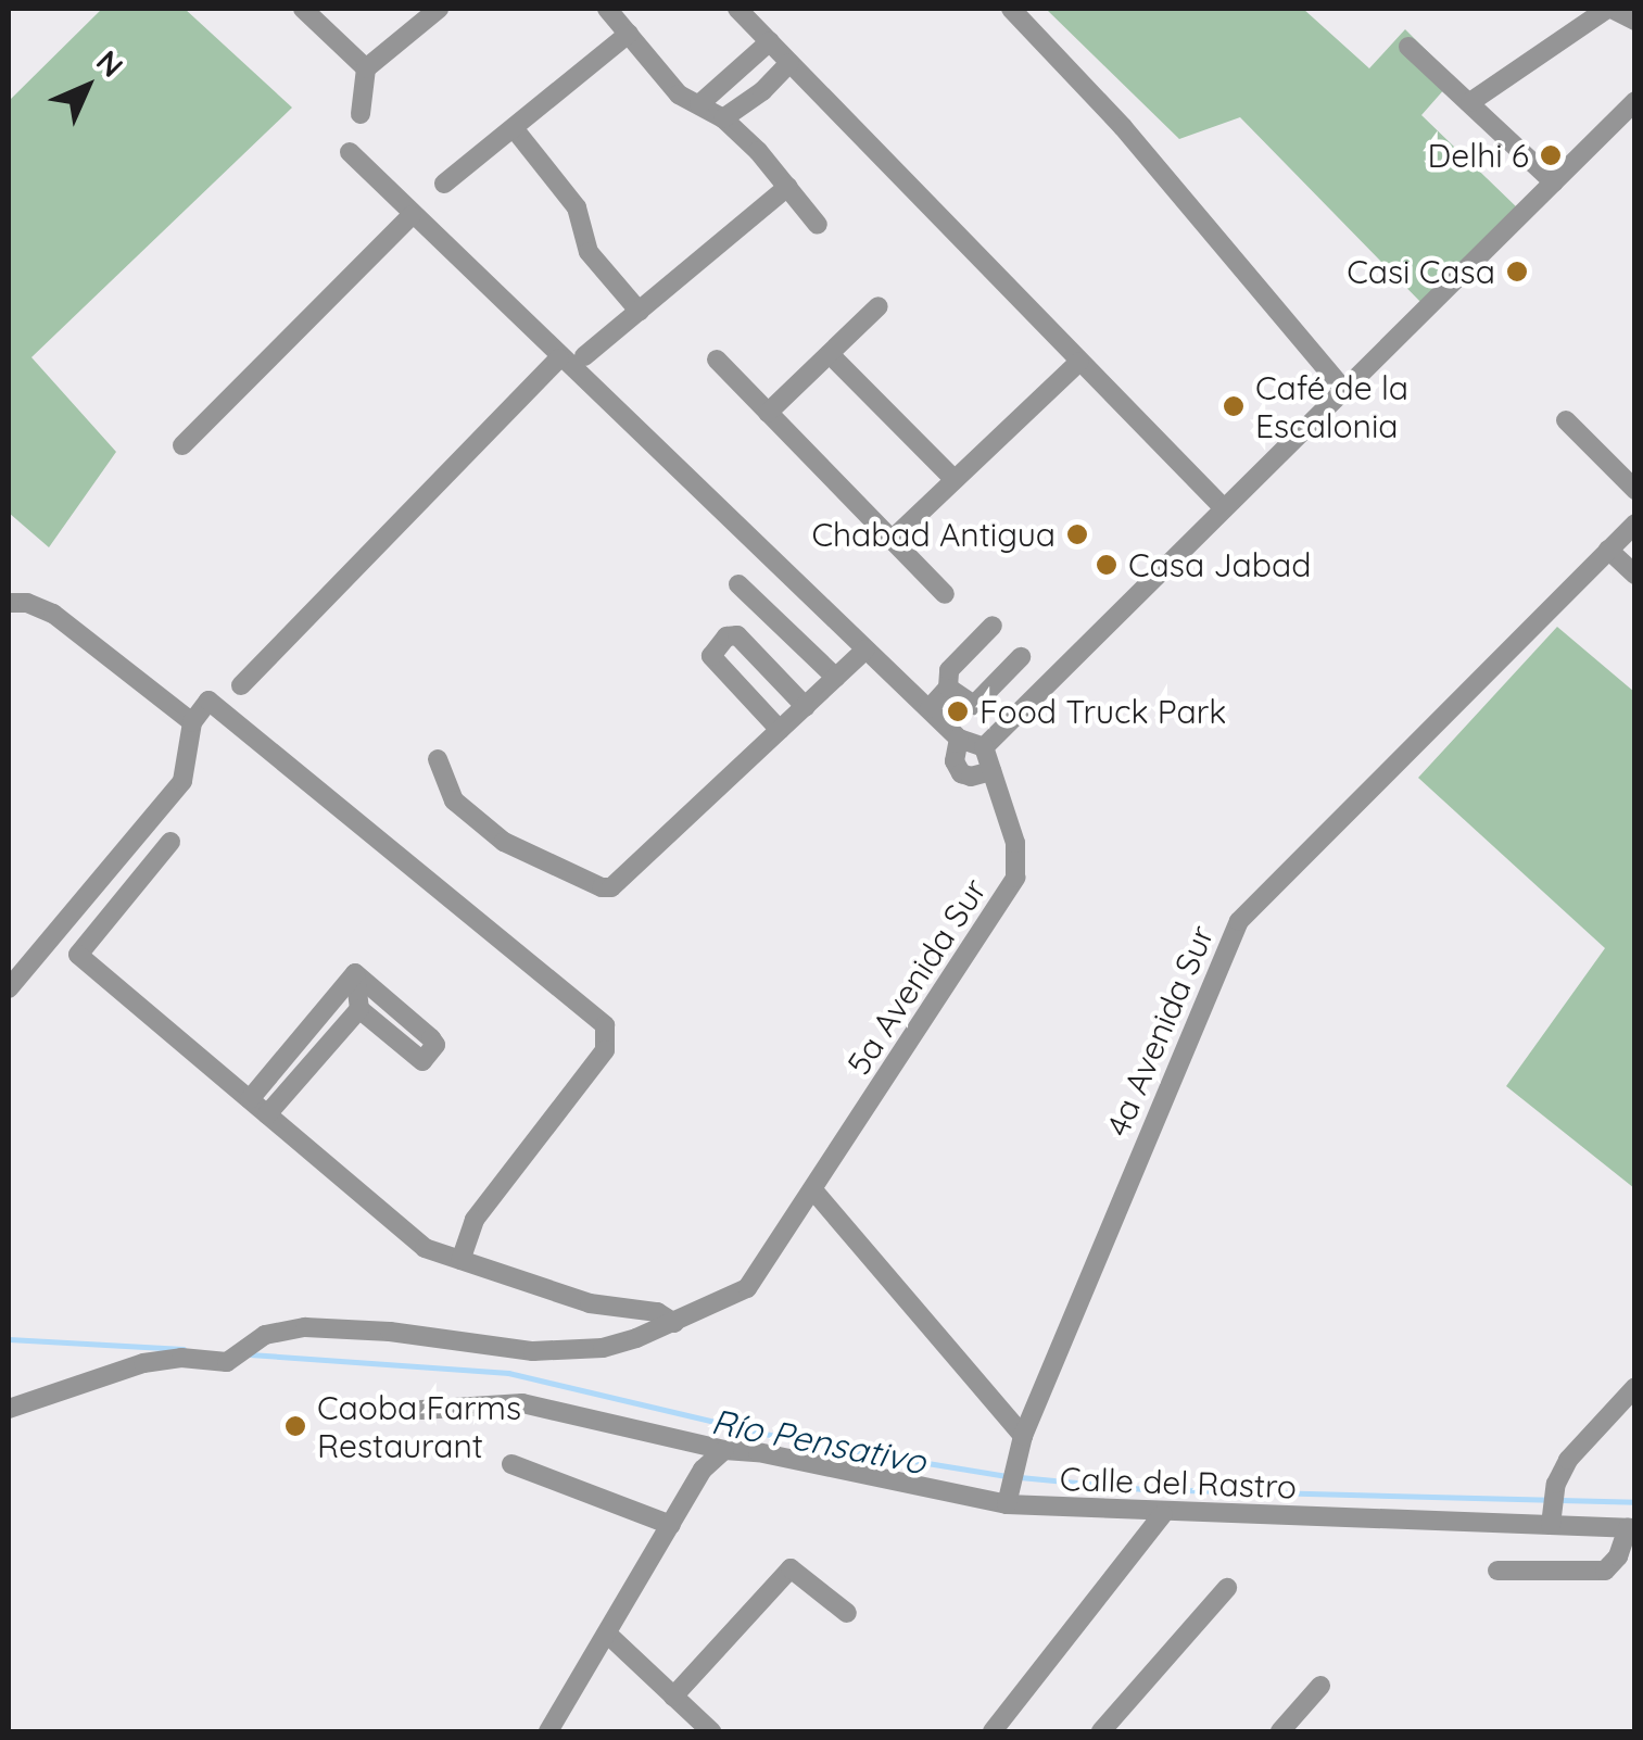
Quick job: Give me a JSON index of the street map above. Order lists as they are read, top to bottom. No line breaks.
{"streets":{"street":["5a Avenida Sur","4a Avenida Sur","Calle del Rastro"]},"crossings":[["4a Avenida Sur","Calle del Rastro"]],"water":["Río Pensativo"],"places":["Delhi 6","Casi Casa","Café de la Escalonia","Chabad Antigua","Casa Jabad","Food Truck Park","Caoba Farms Restaurant"],"north":"top right"}
